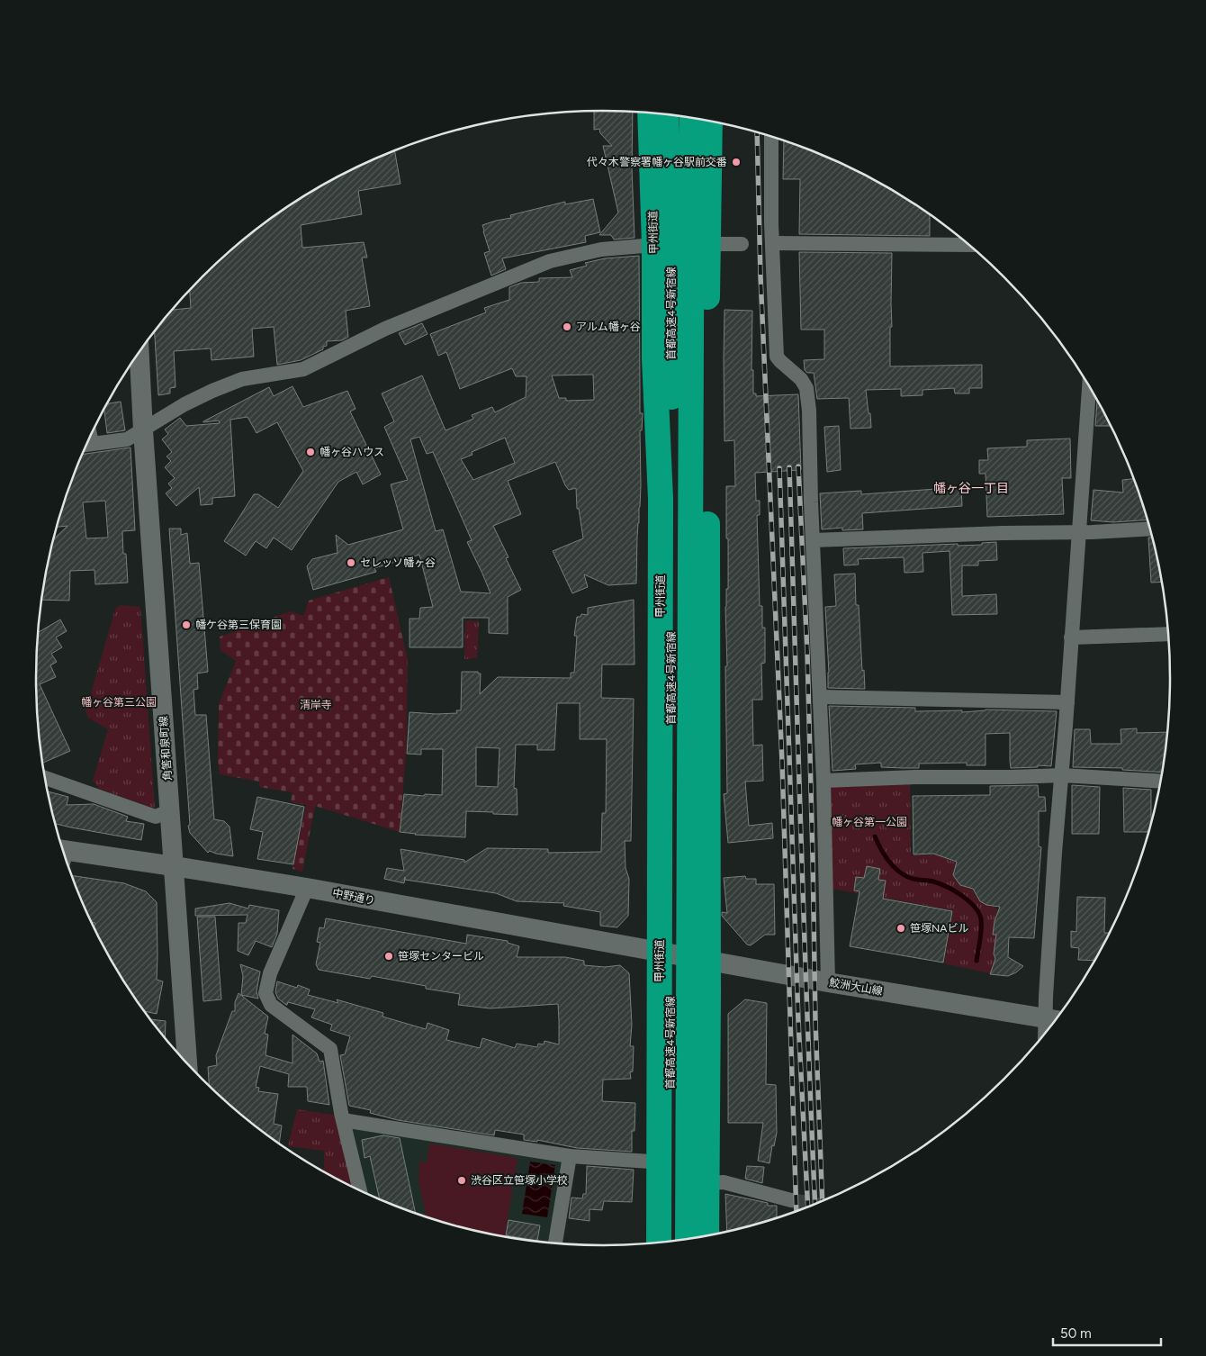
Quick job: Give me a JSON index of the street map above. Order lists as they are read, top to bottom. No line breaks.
{"streets":{"highway":["甲州街道","首都高速4号新宿線"],"main road":["角筈和泉町線","中野通り","鮫洲大山線"]},"crossings":[["角筈和泉町線","中野通り"],["中野通り","鮫洲大山線"]],"districts":["幡ヶ谷一丁目"],"parks":["幡ヶ谷第三公園","清岸寺","幡ヶ谷第一公園"],"places":["代々木警察署幡ヶ谷駅前交番","アルム幡ヶ谷","幡ヶ谷ハウス","セレッソ幡ヶ谷","幡ケ谷第三保育園","笹塚NAビル","笹塚センタービル","渋谷区立笹塚小学校"],"scale_bar":"50 m"}
